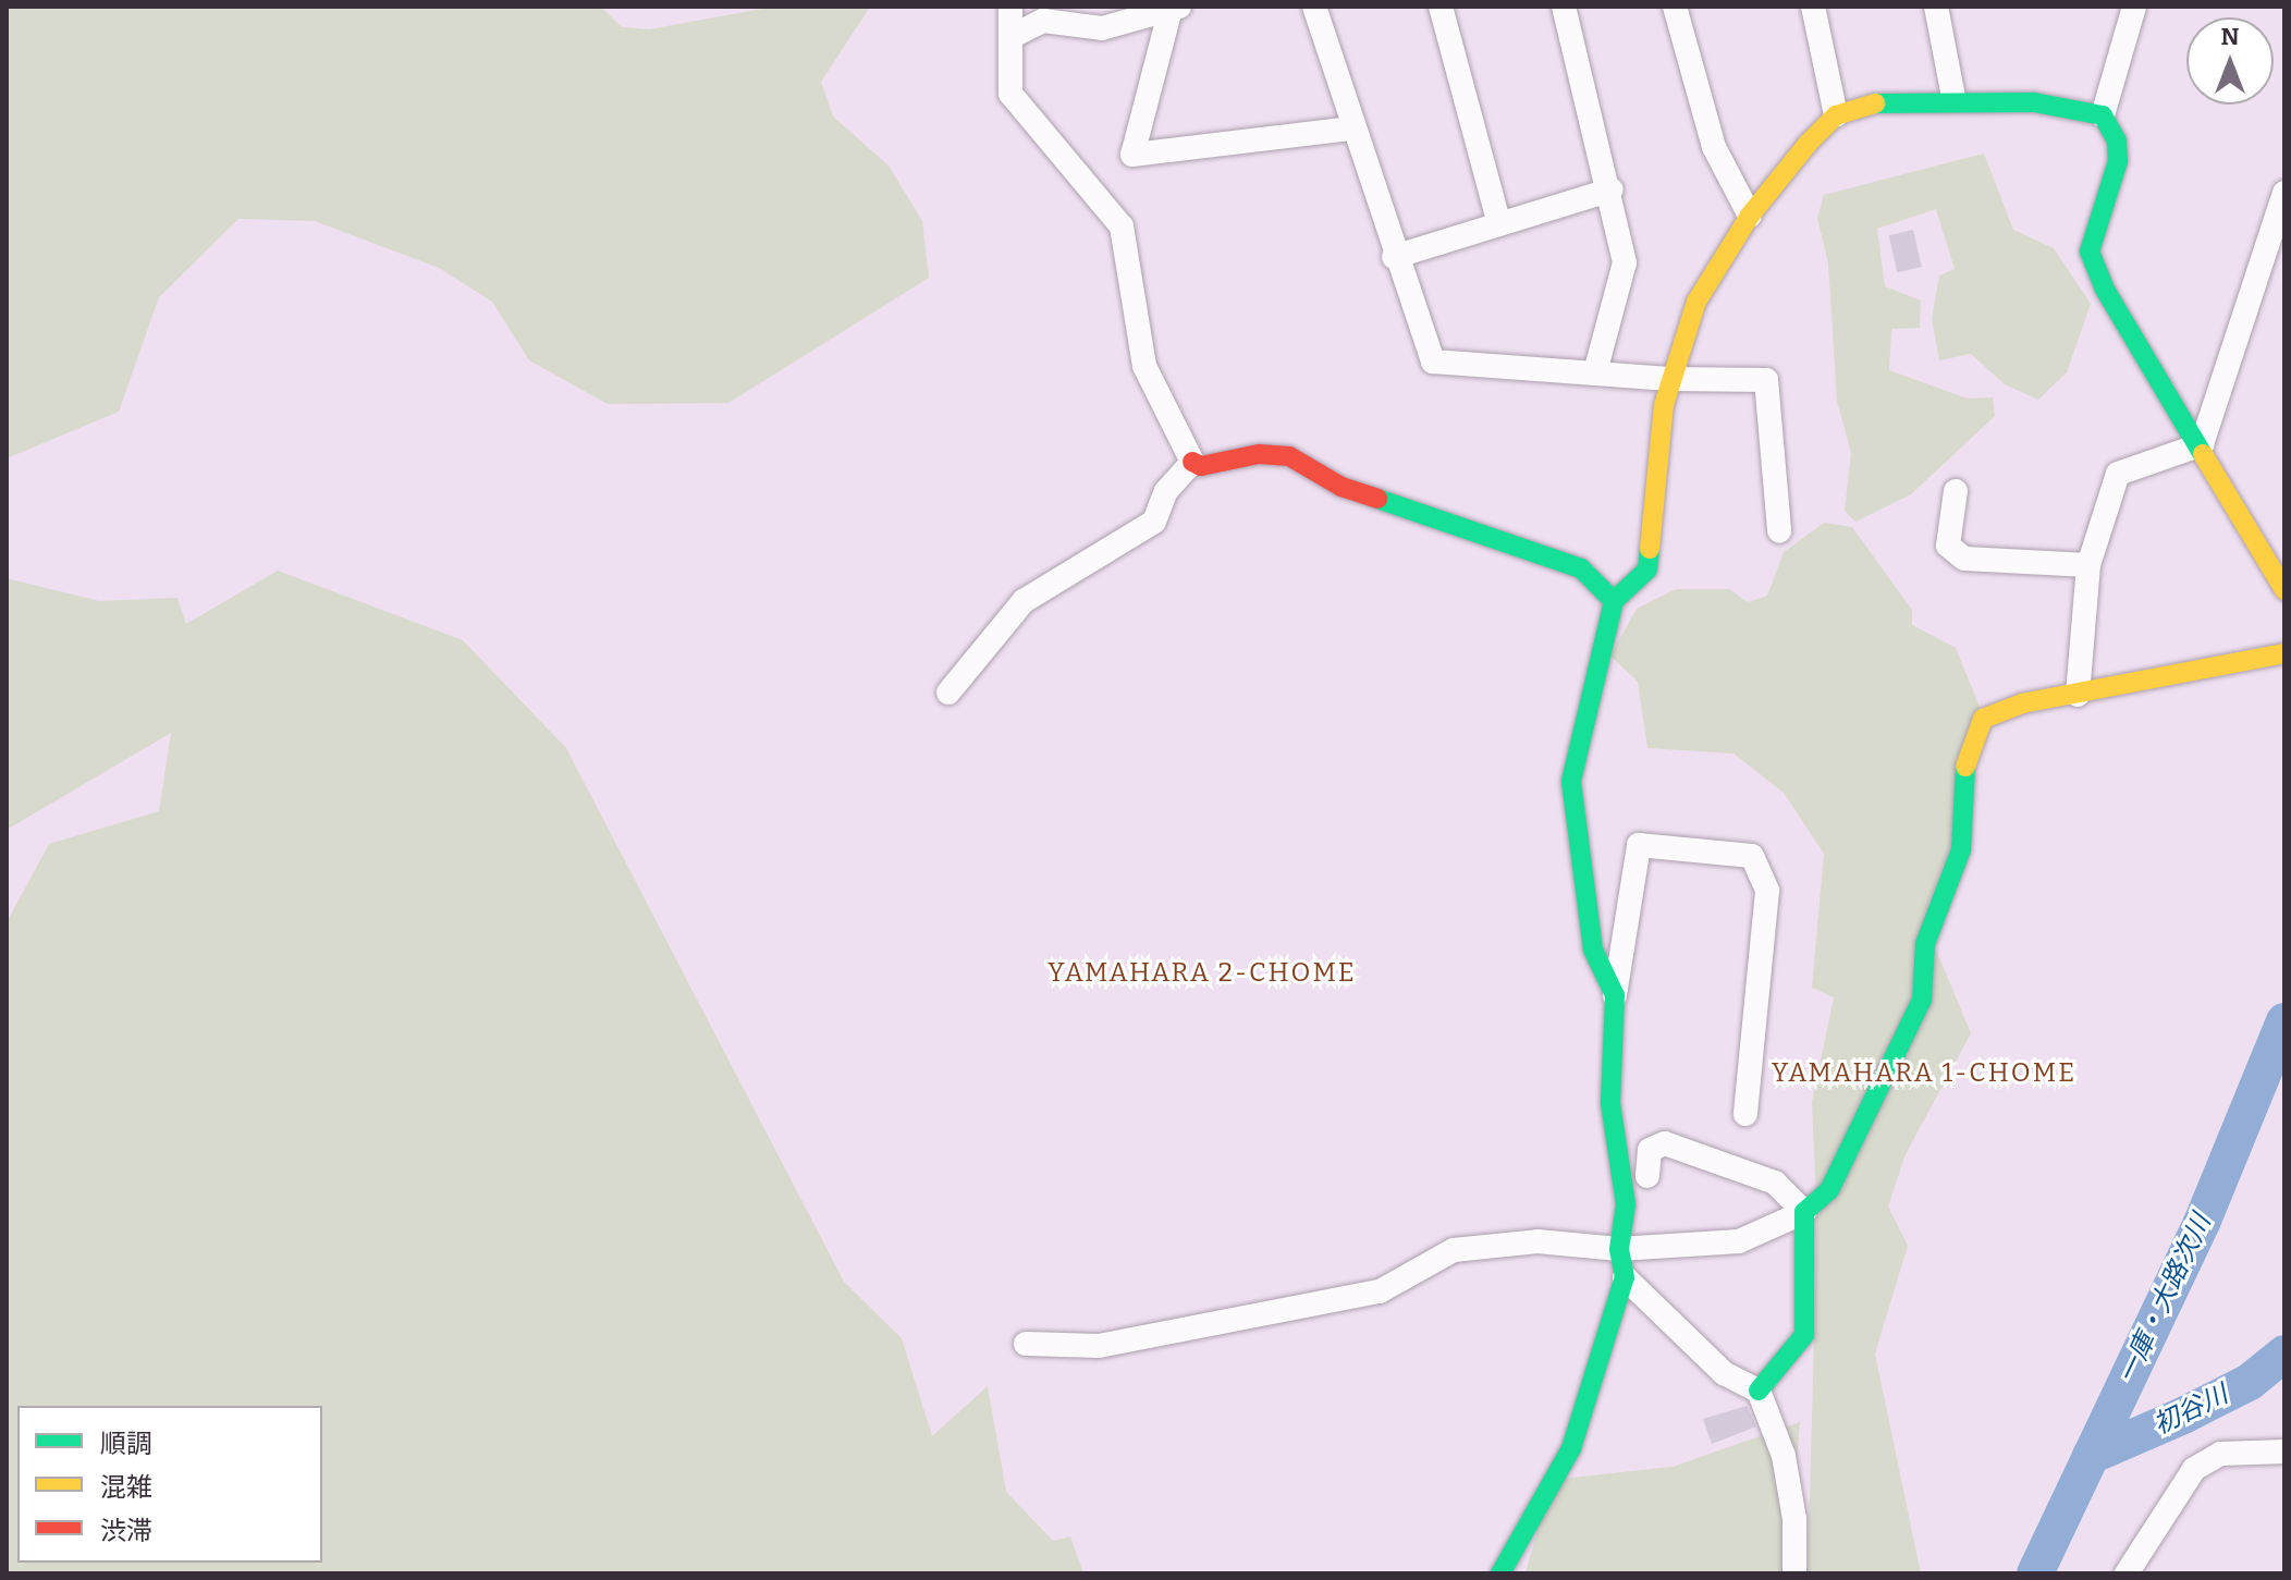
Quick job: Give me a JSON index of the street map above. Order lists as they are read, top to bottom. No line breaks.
{"districts":["YAMAHARA 2-CHOME","YAMAHARA 1-CHOME"],"water":["一庫・大路次川","初谷川"],"legend":["順調","混雑","渋滞"],"north":"top"}
